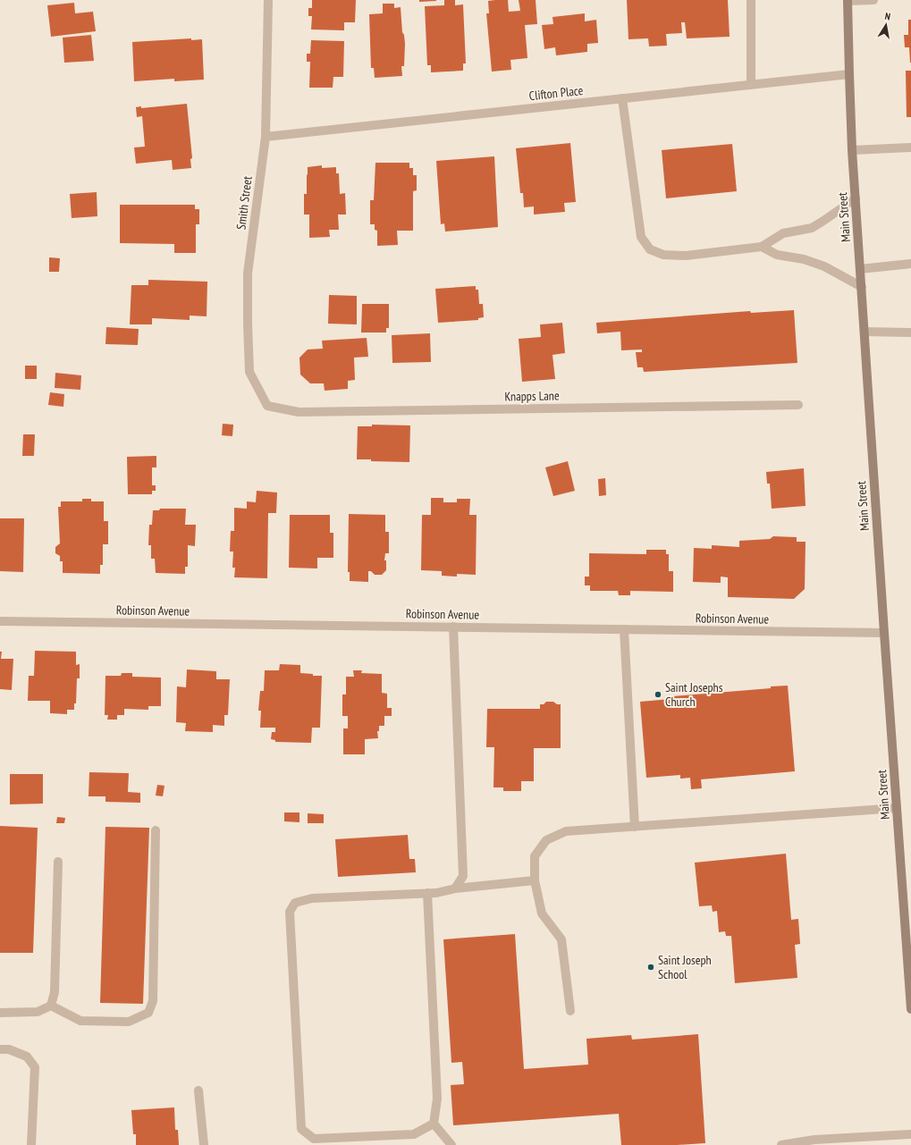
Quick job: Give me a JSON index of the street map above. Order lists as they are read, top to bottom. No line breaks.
{"streets":{"main road":["Main Street"],"street":["Clifton Place","Smith Street","Knapps Lane","Robinson Avenue"]},"crossings":[["Clifton Place","Smith Street"],["Clifton Place","Main Street"],["Smith Street","Knapps Lane"],["Main Street","Robinson Avenue"]],"places":["Saint Josephs Church","Saint Joseph School"],"north":"top"}
